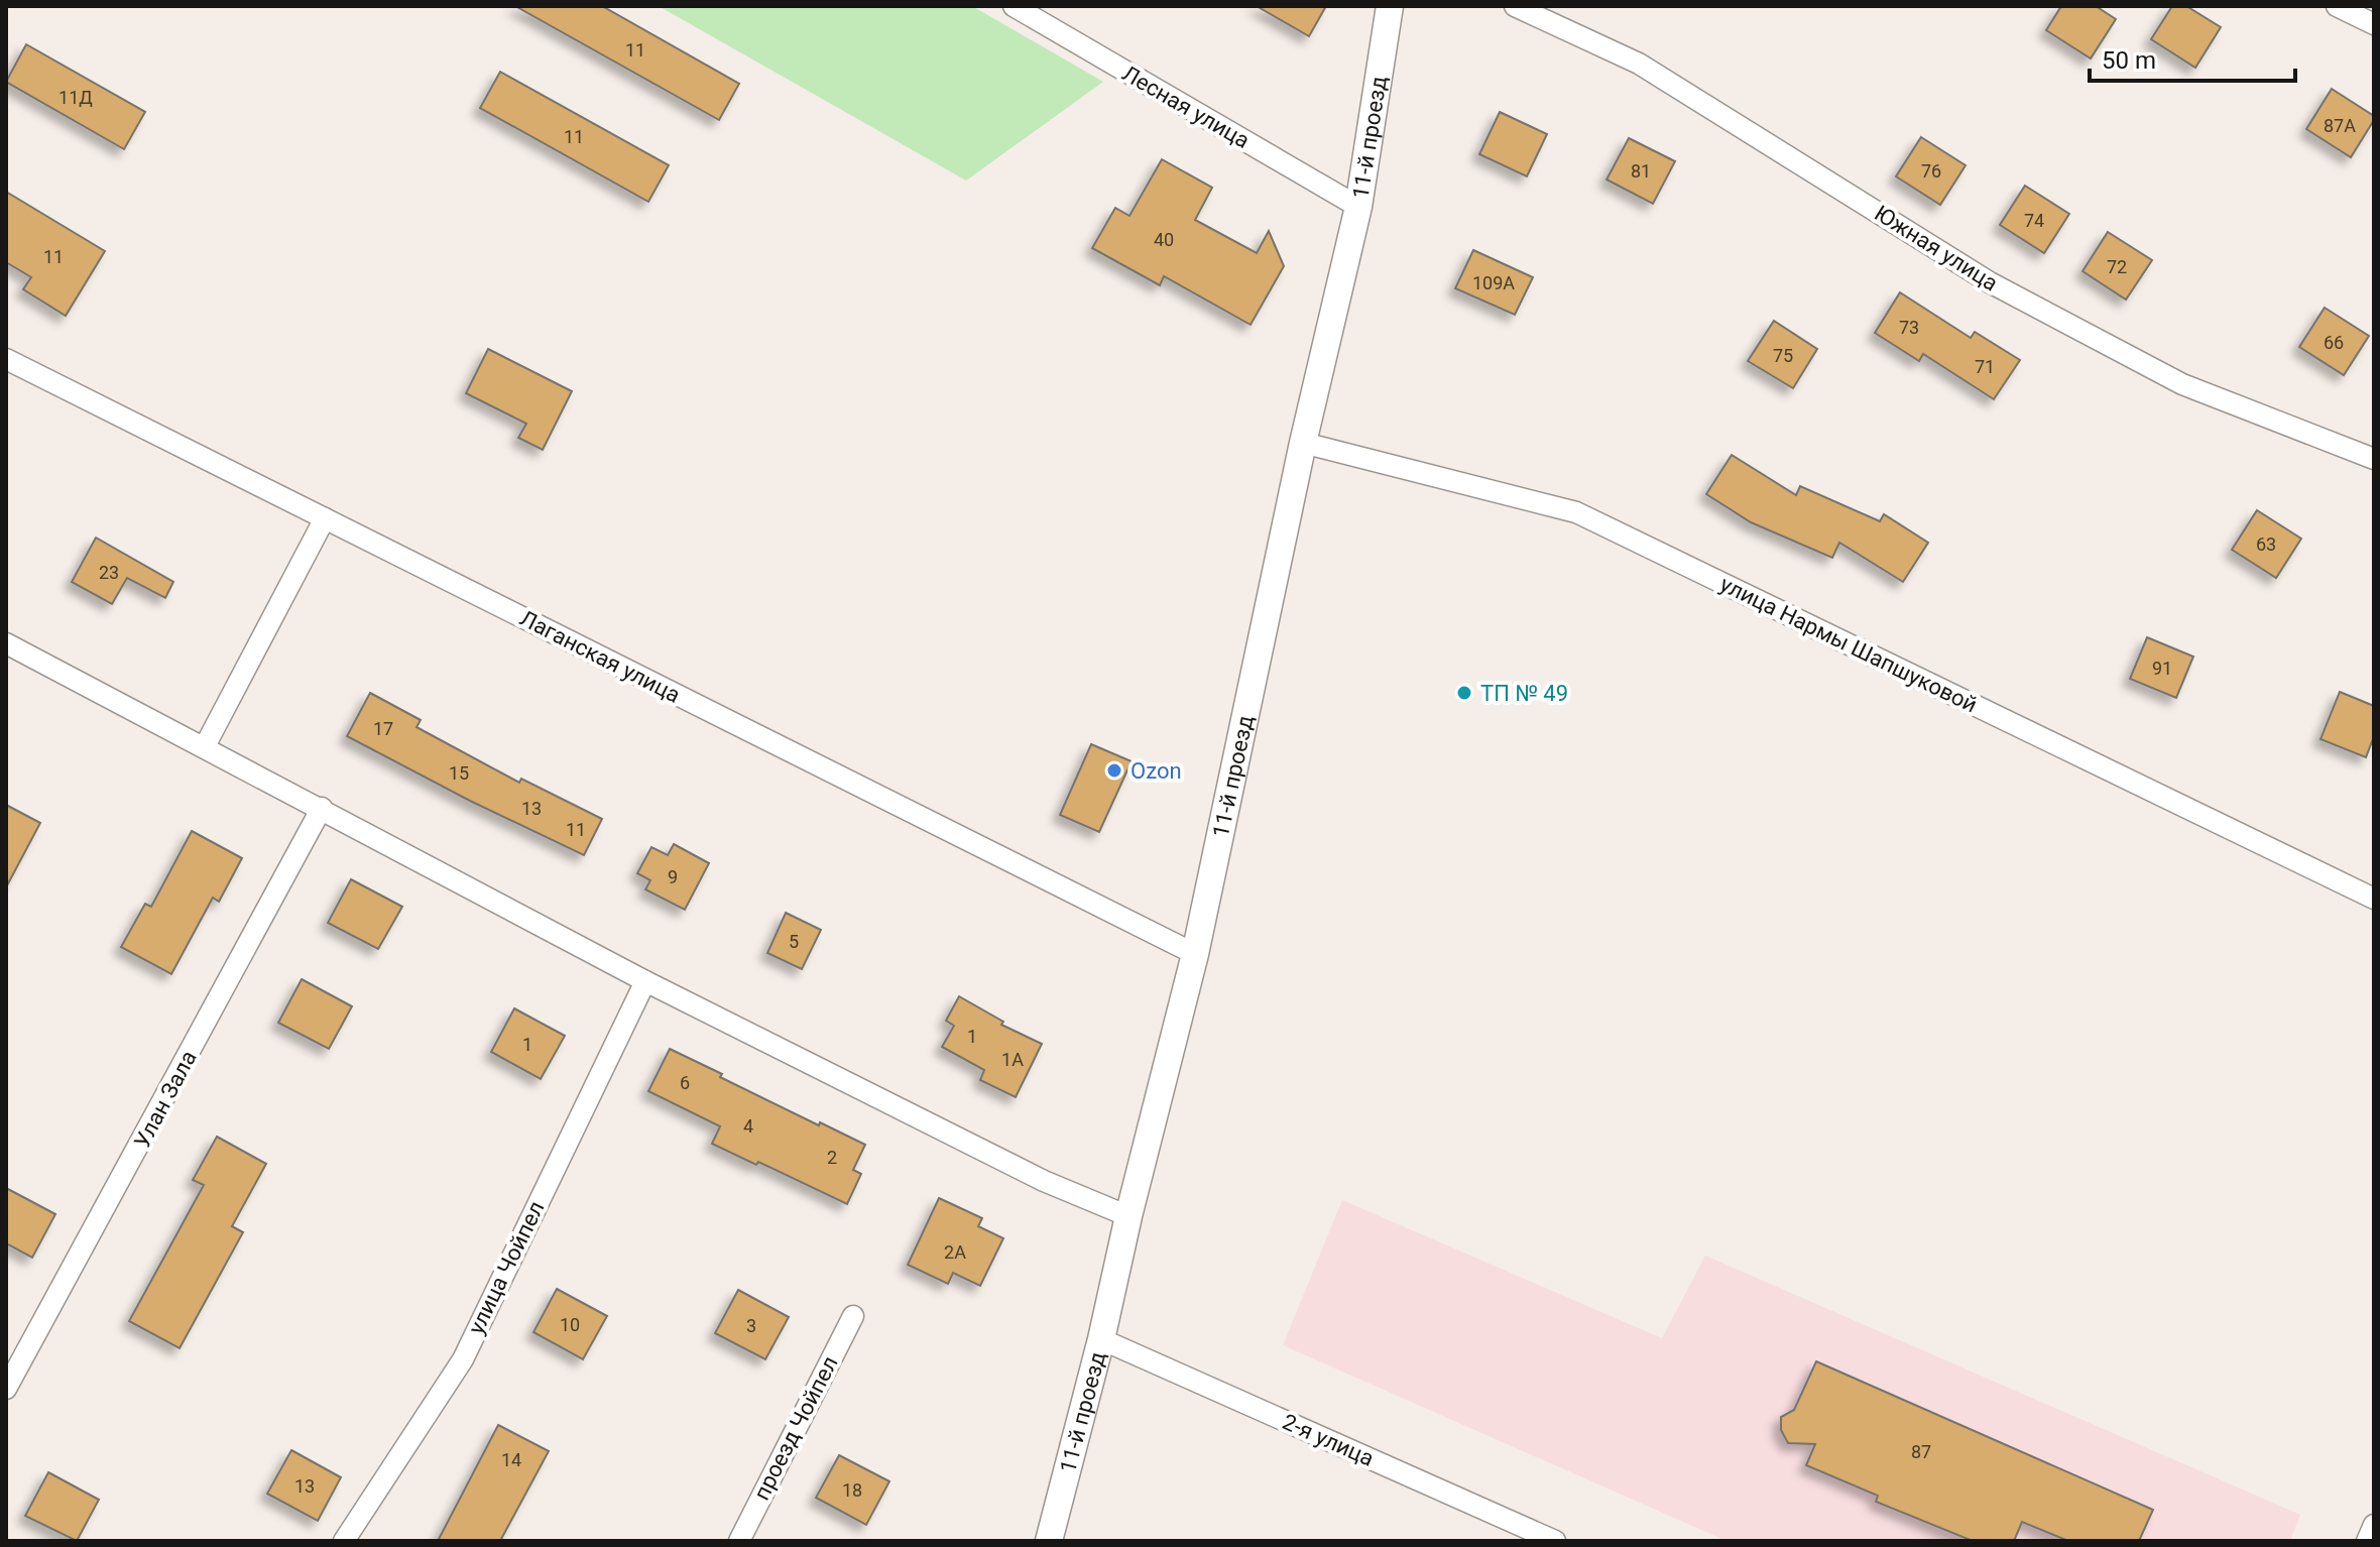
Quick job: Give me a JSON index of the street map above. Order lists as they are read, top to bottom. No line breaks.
{"streets":{"street":["Лесная улица","11-й проезд","Южная улица","улица Нармы Шапшуковой","Лаганская улица","Улан Зала","улица Чойпел","проезд Чойпел","2-я улица"]},"crossings":[["Лесная улица","11-й проезд"],["11-й проезд","улица Нармы Шапшуковой"],["11-й проезд","Лаганская улица"],["11-й проезд","2-я улица"]],"places":["ТП № 49","Ozon"],"house_numbers":["11","11Д","87А","11","81","76","74","40","11","72","109А","73","66","75","71","63","23","91","17","15","13","11","9","5","1","1","1А","6","4","2","2А","10","3","87","14","13","18"],"scale_bar":"50 m"}
